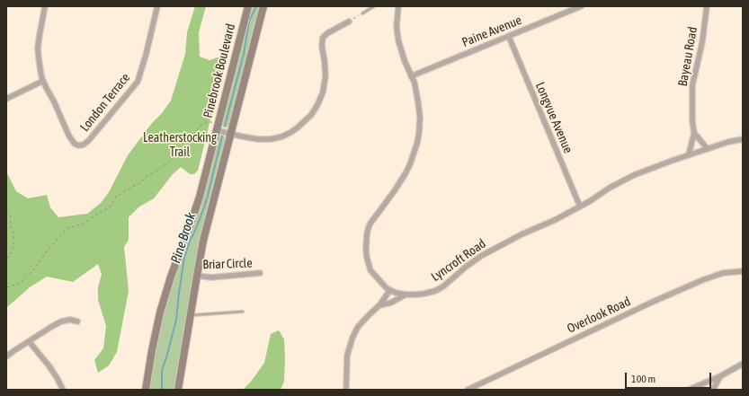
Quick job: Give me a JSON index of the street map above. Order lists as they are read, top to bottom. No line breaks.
{"streets":{"street":["Paine Avenue","Bayeau Road","Pinebrook Boulevard","London Terrace","Longvue Avenue","Lyncroft Road","Briar Circle","Overlook Road"]},"crossings":[["Paine Avenue","Longvue Avenue"],["Bayeau Road","Lyncroft Road"],["Pinebrook Boulevard","Briar Circle"],["Longvue Avenue","Lyncroft Road"]],"water":["Pine Brook"],"parks":["Leatherstocking Trail"],"scale_bar":"100 m"}
